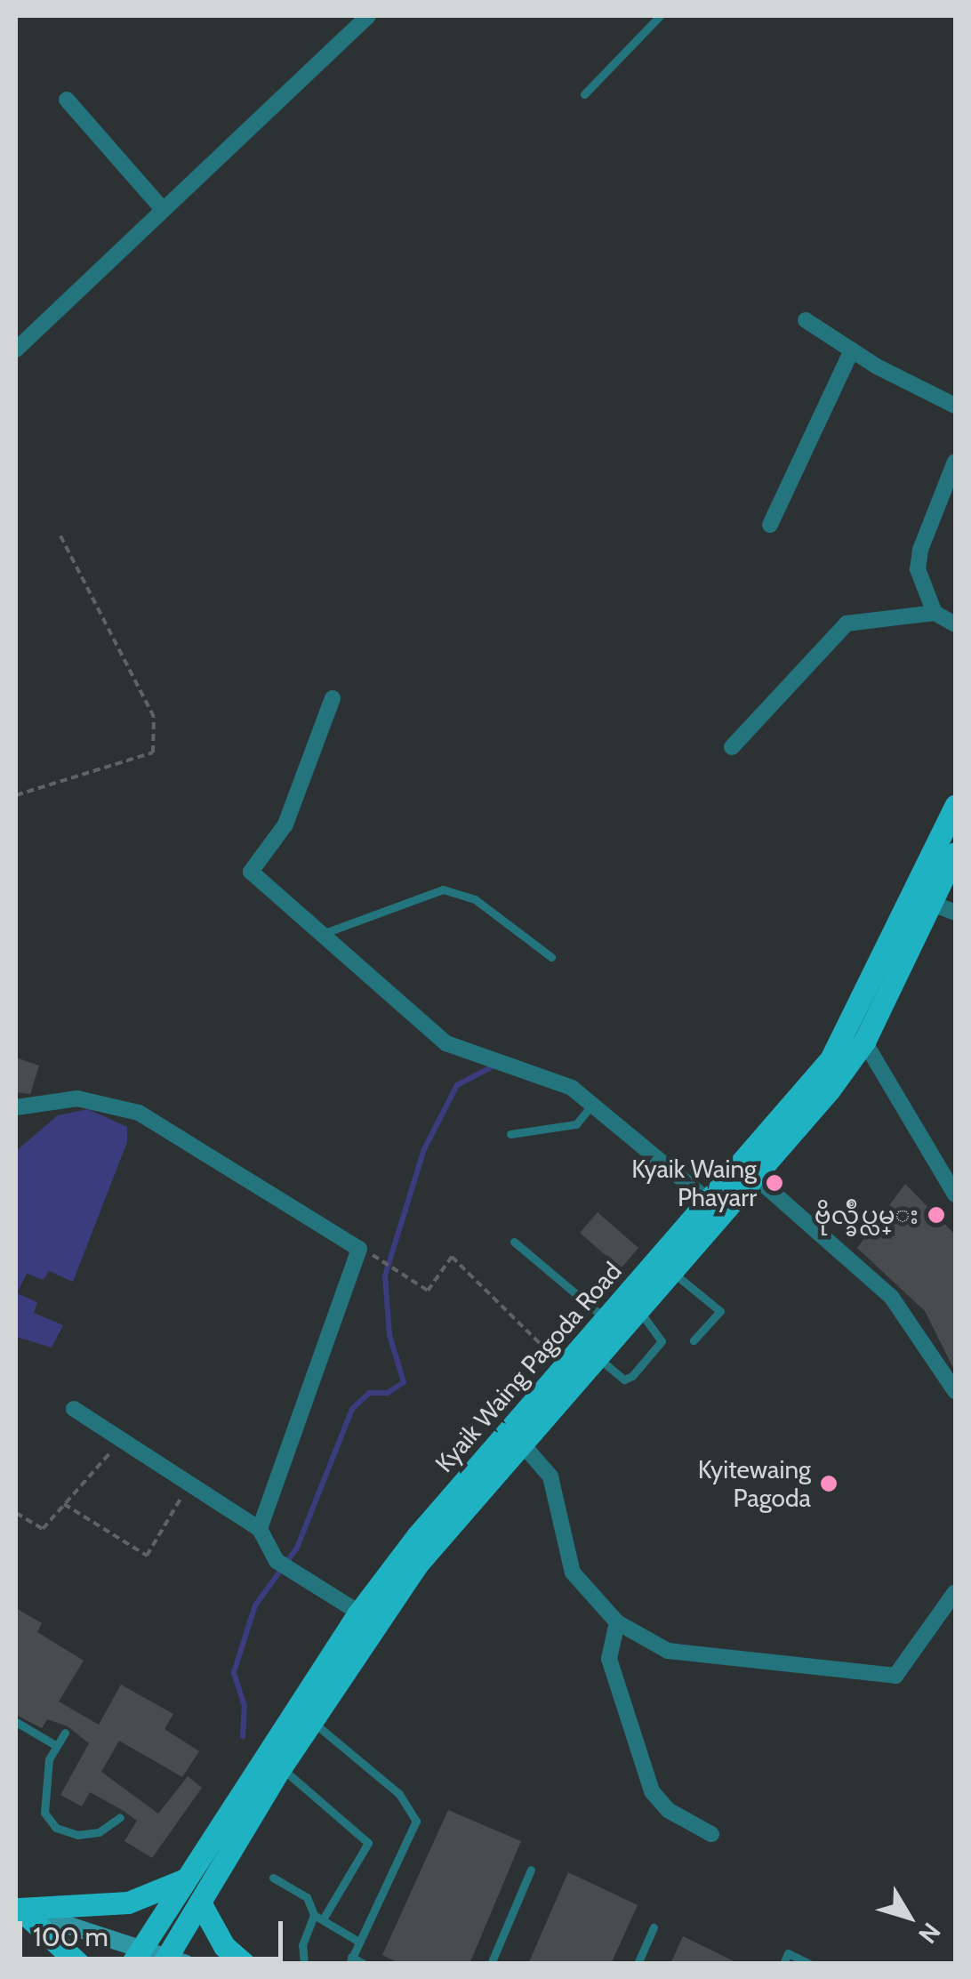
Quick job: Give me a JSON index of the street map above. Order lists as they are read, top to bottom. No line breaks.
{"streets":{"main road":["Kyaik Waing Pagoda Road"]},"places":["Kyaik Waing Phayarr","ဗိုလ္ခ်ဳပ္လမ္း","Kyitewaing Pagoda"],"scale_bar":"100 m","north":"bottom right"}
